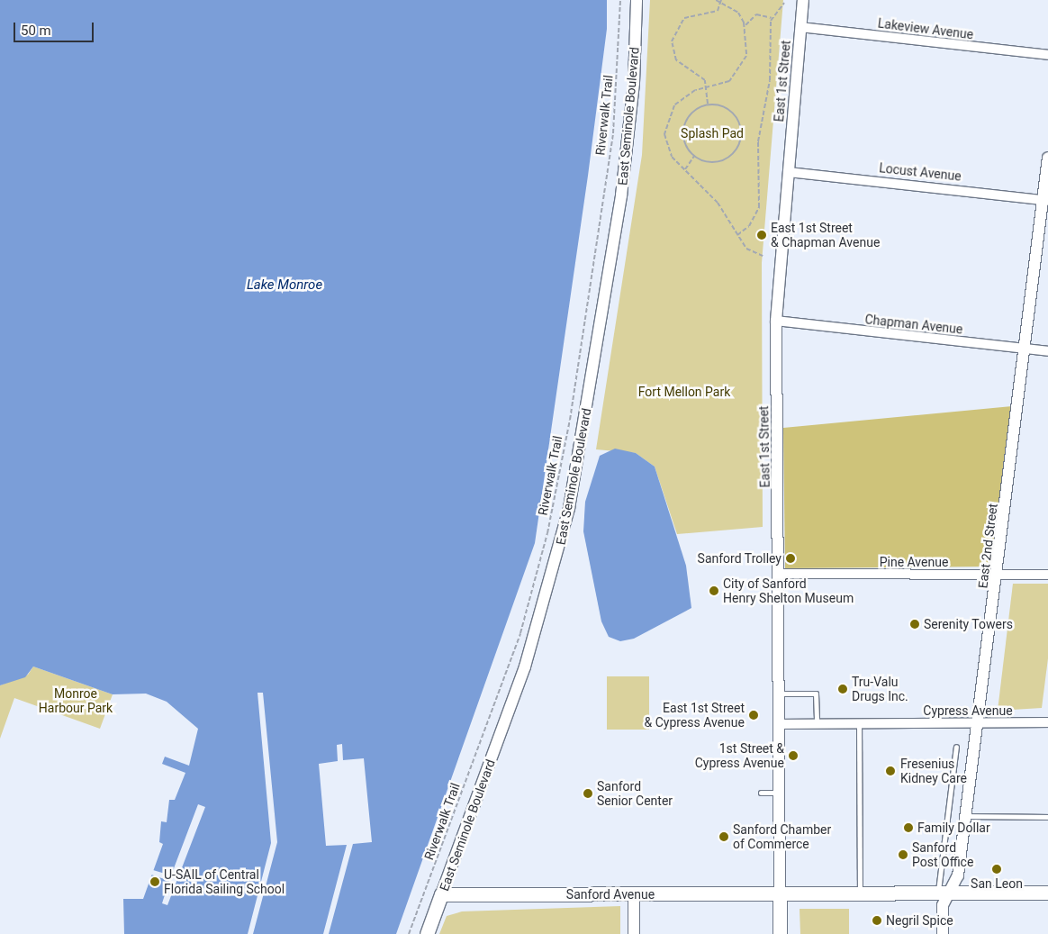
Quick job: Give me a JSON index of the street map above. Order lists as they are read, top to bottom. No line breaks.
{"streets":{"main road":["East Seminole Boulevard","Sanford Avenue"],"street":["Lakeview Avenue","East 1st Street","Locust Avenue","Chapman Avenue","East 2nd Street","Pine Avenue","Cypress Avenue"],"path":["Riverwalk Trail"]},"crossings":[["Lakeview Avenue","East 1st Street"],["East 1st Street","Locust Avenue"],["East 1st Street","Chapman Avenue"],["East 1st Street","Pine Avenue"],["East 1st Street","Cypress Avenue"],["East 1st Street","Sanford Avenue"],["East Seminole Boulevard","Sanford Avenue"],["Locust Avenue","East 2nd Street"],["Chapman Avenue","East 2nd Street"],["East 2nd Street","Pine Avenue"],["East 2nd Street","Cypress Avenue"],["East 2nd Street","Sanford Avenue"]],"water":["Lake Monroe"],"parks":["Splash Pad","Fort Mellon Park","Monroe Harbour Park"],"places":["East 1st Street & Chapman Avenue","Sanford Trolley","City of Sanford Henry Shelton Museum","Serenity Towers","Tru-Valu Drugs Inc.","East 1st Street & Cypress Avenue","1st Street & Cypress Avenue","Fresenius Kidney Care","Sanford Senior Center","Family Dollar","Sanford Chamber of Commerce","Sanford Post Office","San Leon","U-SAIL of Central Florida Sailing School","Negril Spice"],"scale_bar":"50 m"}
